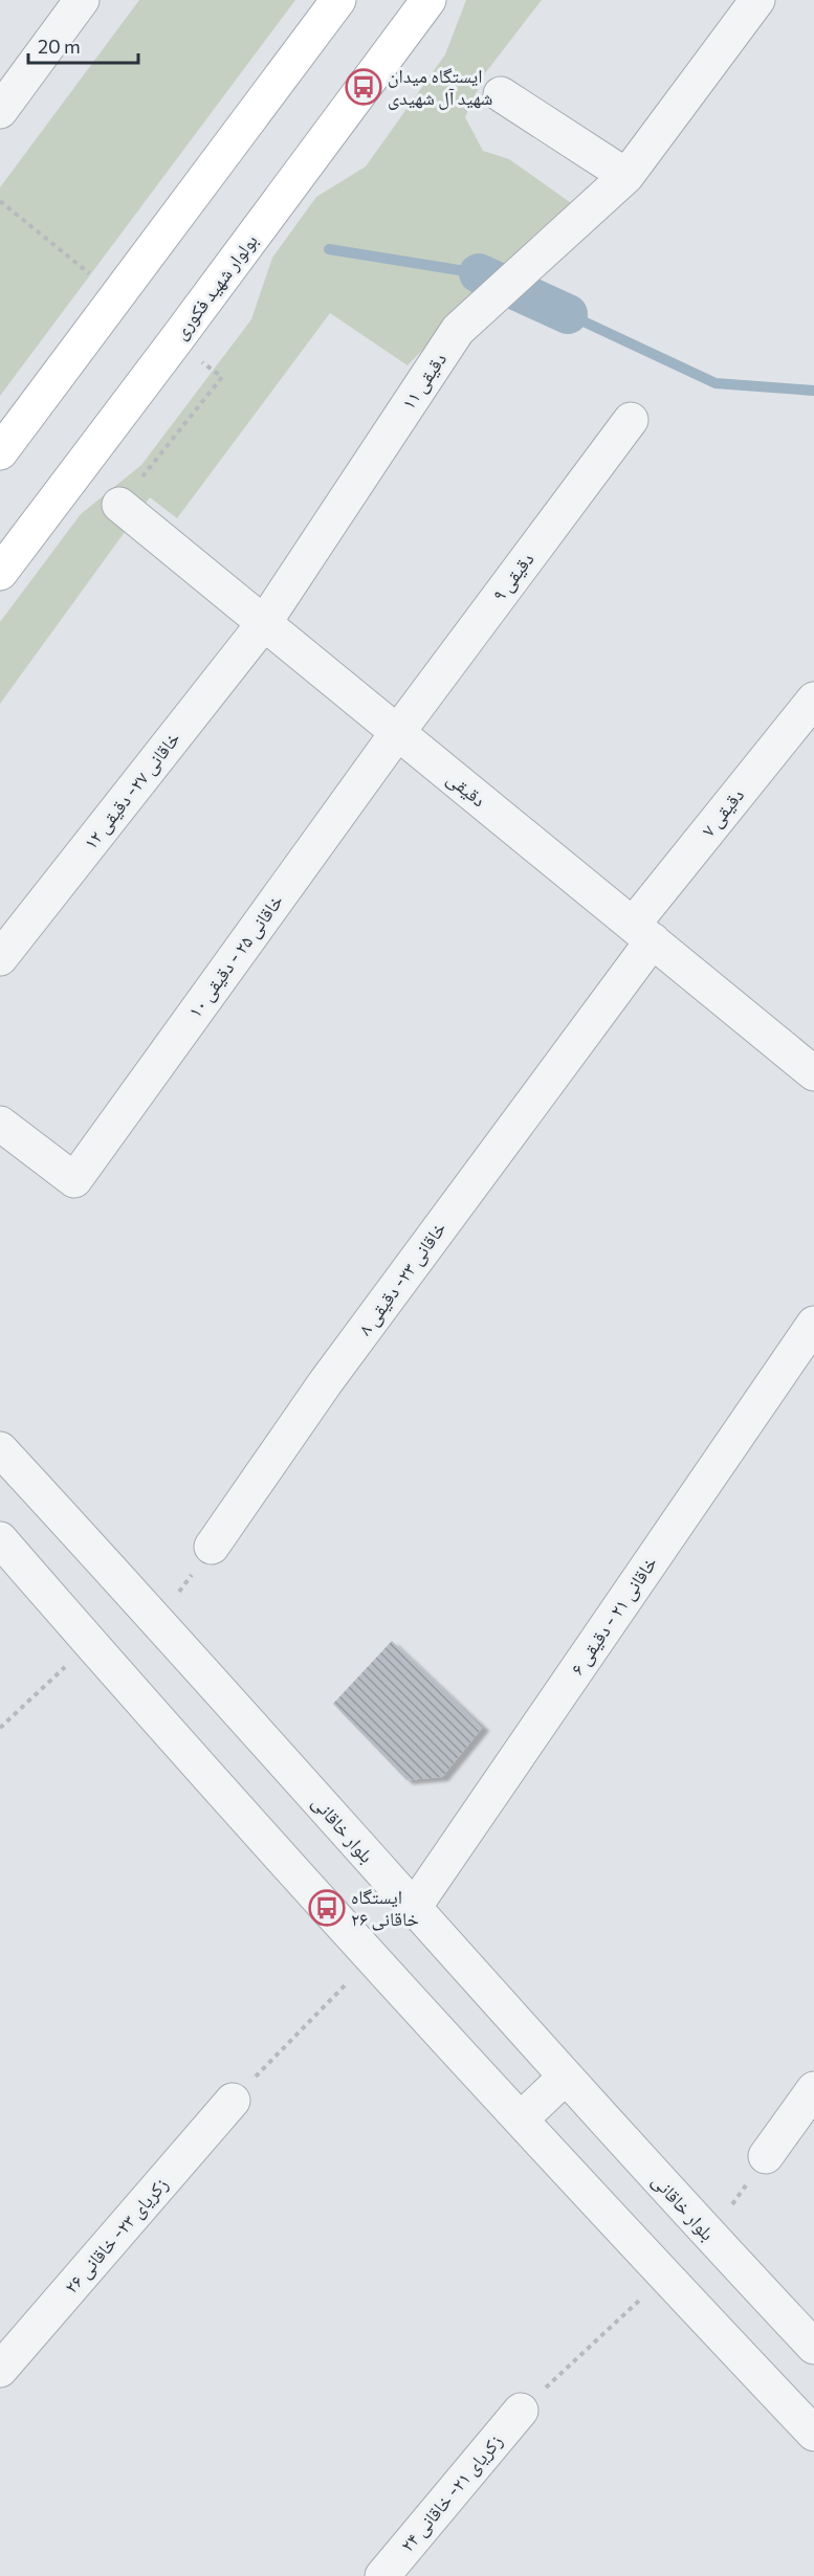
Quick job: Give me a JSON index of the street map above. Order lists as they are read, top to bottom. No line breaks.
{"streets":{"main road":["بولوار شهید فکوری"],"street":["دقیقی ۱۱","دقیقی ۹","دقیقی","خاقانی ۲۷- دقیقی ۱۲","دقیقی ۷","خاقانی ۲۵ - دقیقی ۱۰","خاقانی ۲۳- دقیقی ۸","خاقانی ۲۱ - دقیقی ۶","بلوار خاقانی","زکریای ۲۳- خاقانی ۲۶","زکریای ۲۱- خاقانی ۲۴"]},"crossings":[["دقیقی ۱۱","دقیقی"],["دقیقی ۱۱","خاقانی ۲۷- دقیقی ۱۲"],["دقیقی ۹","دقیقی"],["دقیقی ۹","خاقانی ۲۵ - دقیقی ۱۰"],["دقیقی","خاقانی ۲۷- دقیقی ۱۲"],["دقیقی","دقیقی ۷"],["دقیقی","خاقانی ۲۵ - دقیقی ۱۰"],["دقیقی","خاقانی ۲۳- دقیقی ۸"],["دقیقی ۷","خاقانی ۲۳- دقیقی ۸"],["خاقانی ۲۱ - دقیقی ۶","بلوار خاقانی"]],"places":{"bus stop":["ایستگاه میدان شهید آل شهیدی","ایستگاه خاقانی ٢۶"]},"scale_bar":"20 m"}
